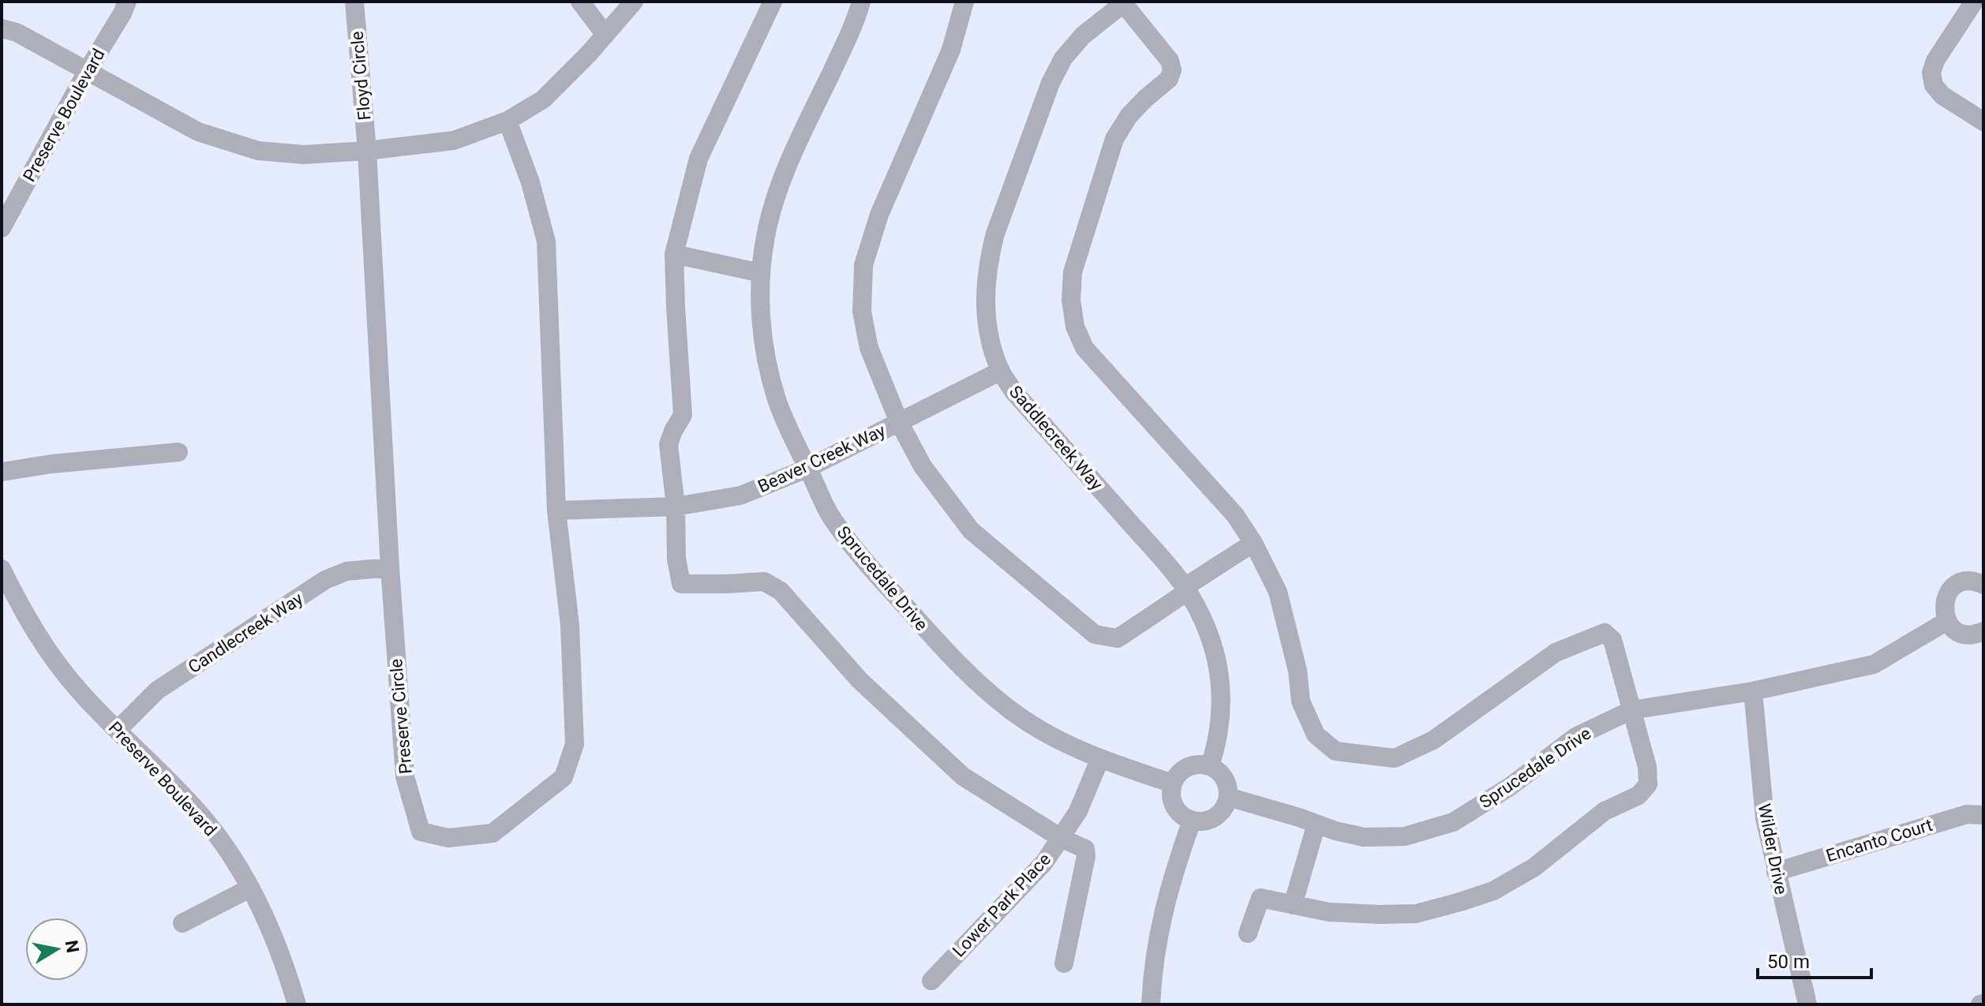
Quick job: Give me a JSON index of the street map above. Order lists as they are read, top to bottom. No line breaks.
{"streets":{"street":["Floyd Circle","Preserve Boulevard","Saddlecreek Way","Beaver Creek Way","Sprucedale Drive","Candlecreek Way","Preserve Circle","Encanto Court","Wilder Drive","Lower Park Place"]},"crossings":[["Floyd Circle","Preserve Circle"],["Preserve Boulevard","Candlecreek Way"],["Saddlecreek Way","Beaver Creek Way"],["Saddlecreek Way","Sprucedale Drive"],["Beaver Creek Way","Sprucedale Drive"],["Beaver Creek Way","Preserve Circle"],["Sprucedale Drive","Wilder Drive"],["Sprucedale Drive","Lower Park Place"],["Candlecreek Way","Preserve Circle"],["Encanto Court","Wilder Drive"]],"scale_bar":"50 m","north":"right"}
